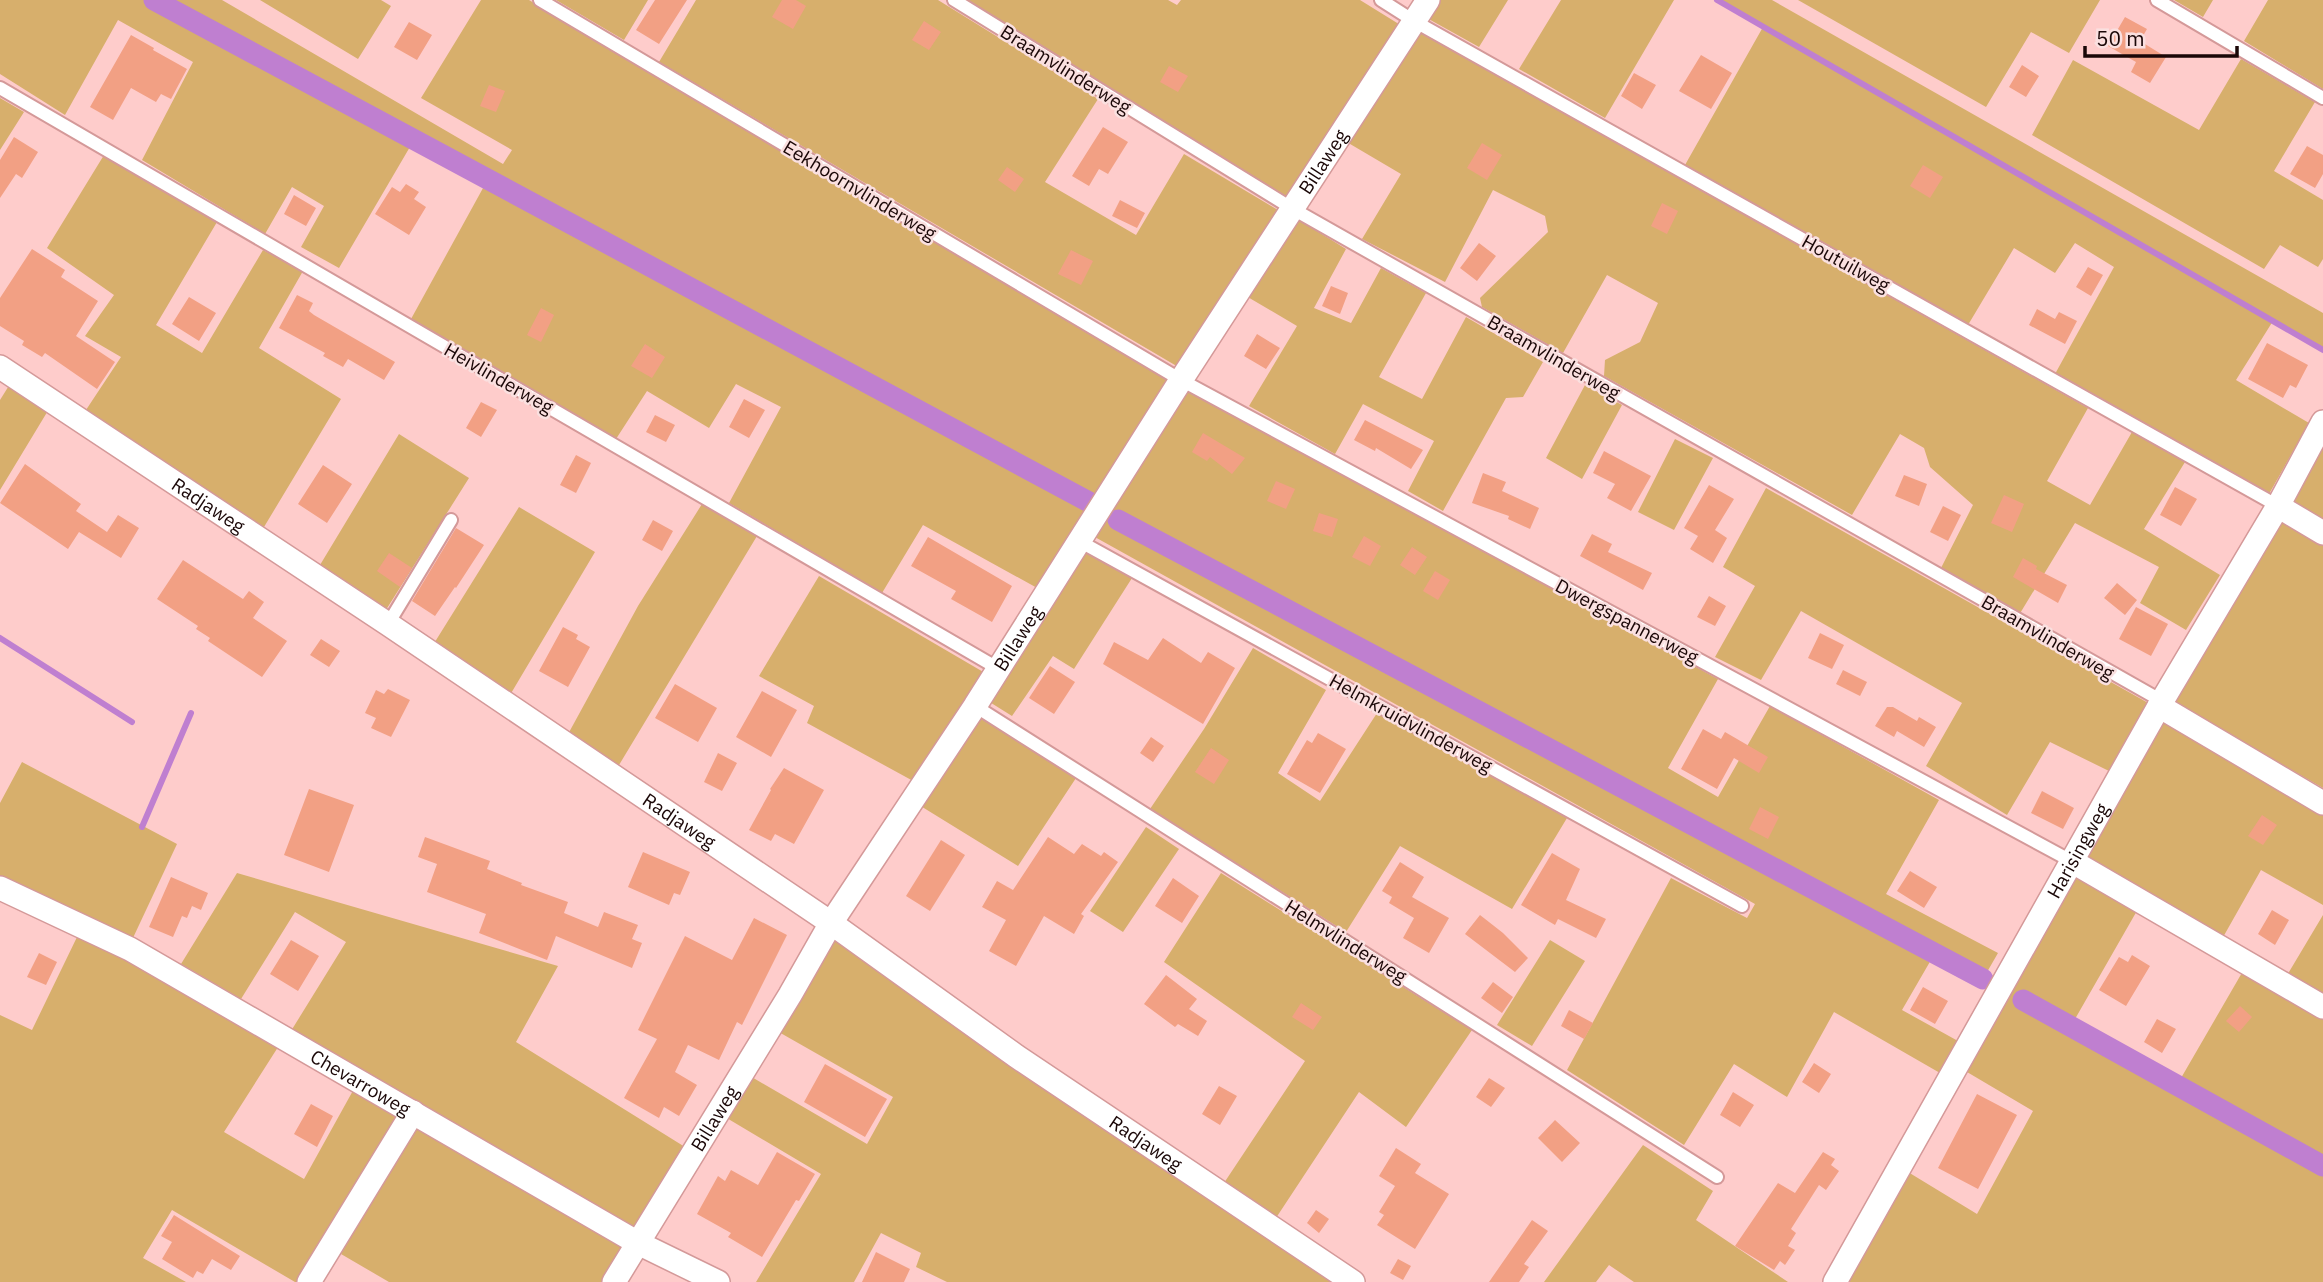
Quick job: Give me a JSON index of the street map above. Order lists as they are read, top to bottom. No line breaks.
{"streets":{"street":["Billaweg","Radjaweg","Harisingweg","Chevarroweg"],"lane":["Braamvlinderweg","Eekhoornvlinderweg","Houtuilweg","Heivlinderweg","Dwergspannerweg","Helmkruidvlinderweg","Helmvlinderweg"]},"crossings":[["Braamvlinderweg","Billaweg"],["Braamvlinderweg","Harisingweg"],["Billaweg","Eekhoornvlinderweg"],["Billaweg","Houtuilweg"],["Billaweg","Heivlinderweg"],["Billaweg","Radjaweg"],["Billaweg","Dwergspannerweg"],["Billaweg","Helmkruidvlinderweg"],["Billaweg","Helmvlinderweg"],["Billaweg","Chevarroweg"],["Eekhoornvlinderweg","Dwergspannerweg"],["Houtuilweg","Harisingweg"],["Dwergspannerweg","Harisingweg"]],"scale_bar":"50 m"}
